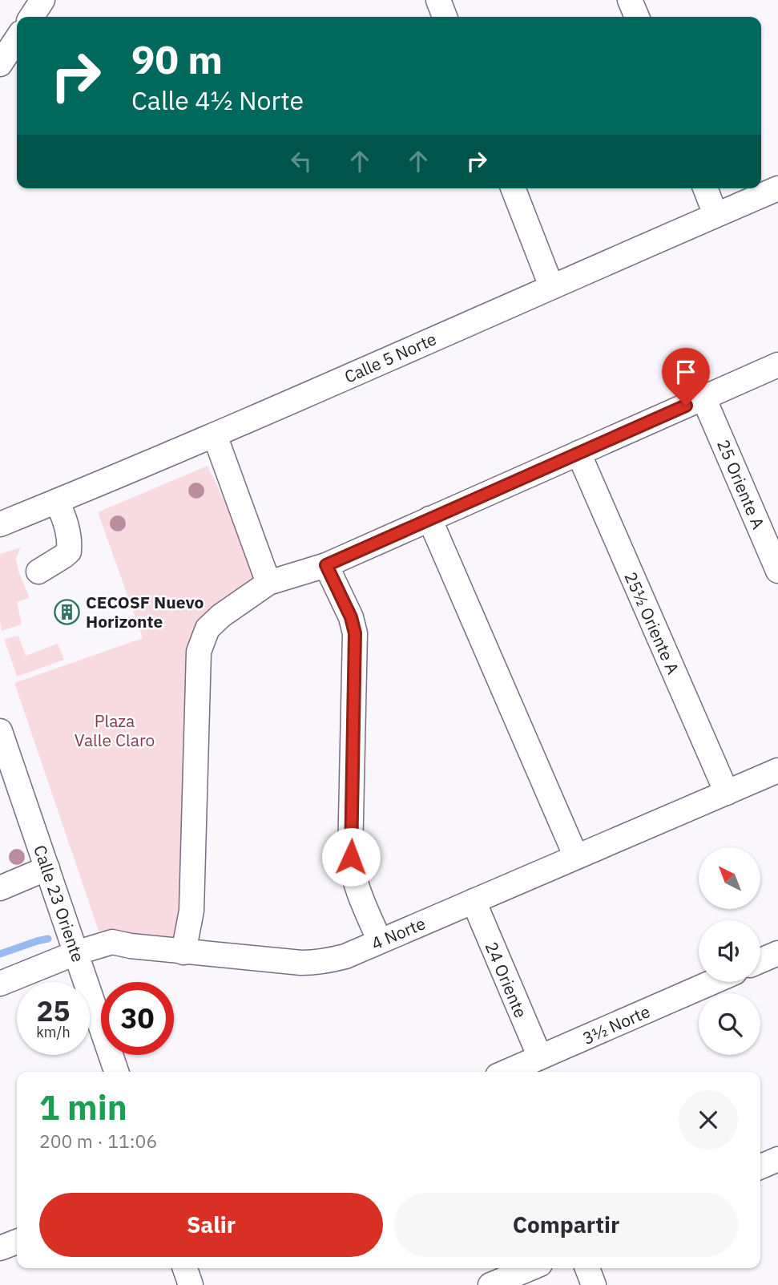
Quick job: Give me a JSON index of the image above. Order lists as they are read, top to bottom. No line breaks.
{"streets":{"street":["Calle 5 Norte","25 Oriente A","25½ Oriente A","Calle 23 Oriente","4 Norte","24 Oriente","3½ Norte"]},"crossings":[["25½ Oriente A","4 Norte"],["Calle 23 Oriente","4 Norte"],["4 Norte","24 Oriente"],["24 Oriente","3½ Norte"]],"parks":["Plaza Valle Claro"],"places":{"building":["CECOSF Nuevo Horizonte"]},"north":"top left","page":{"turn":["90 m","Calle 4½ Norte"],"speed":"25 km/h","limit":"30","heading":["1 min","200 m · 11:06"],"buttons":["Salir","Compartir"]}}
